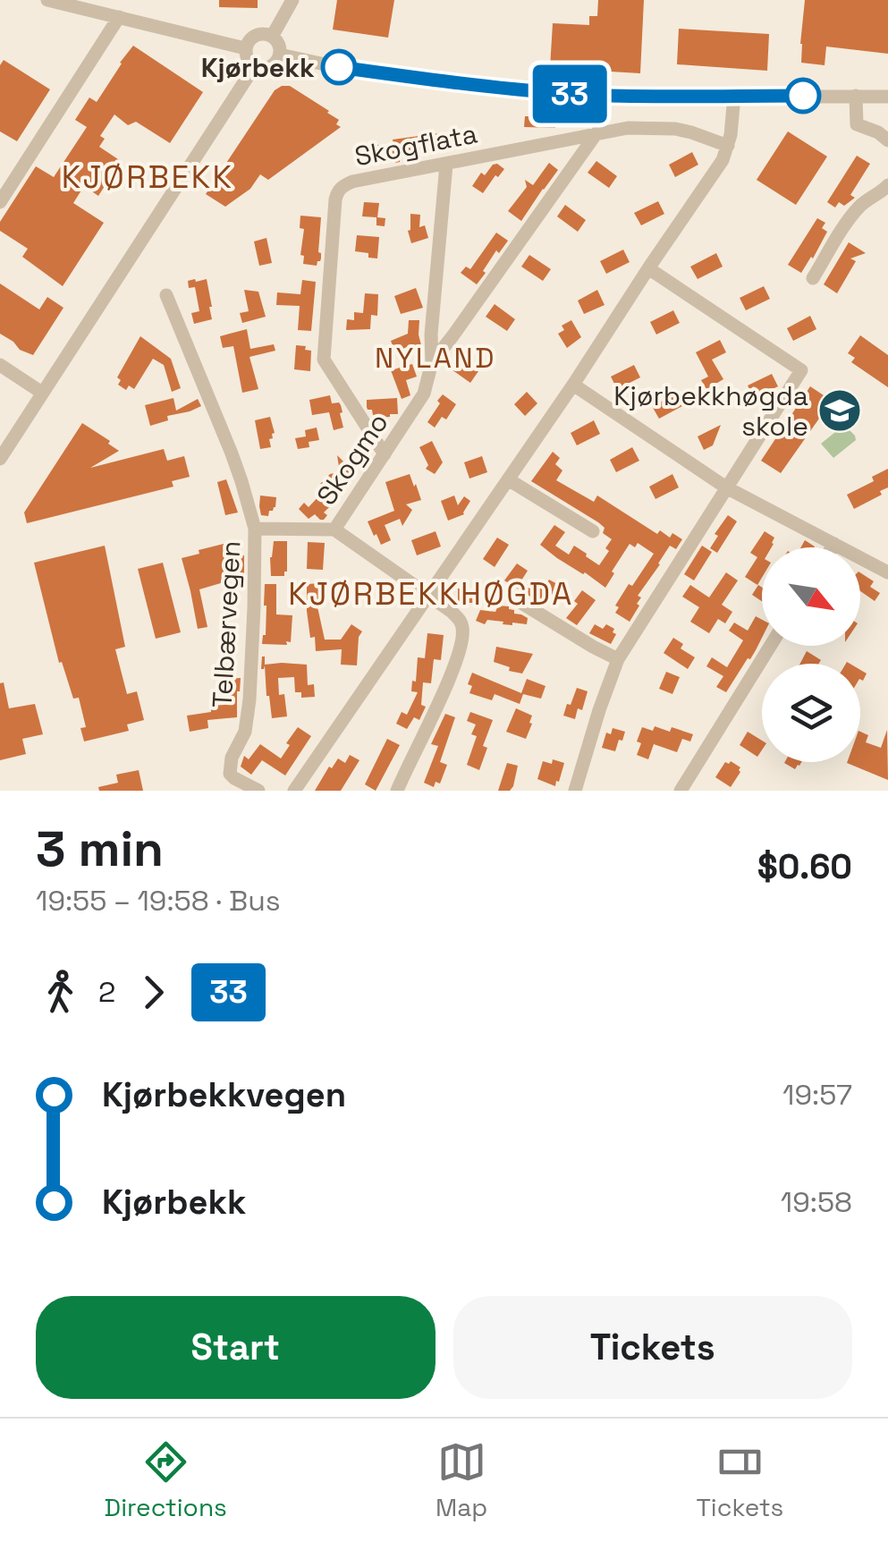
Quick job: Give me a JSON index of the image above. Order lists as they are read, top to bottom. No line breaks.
{"streets":{"street":["Skogflata","Skogmo","Telbærvegen"]},"crossings":[["Skogflata","Skogmo"]],"districts":["KJØRBEKK","NYLAND","KJØRBEKKHØGDA"],"places":{"other":["Kjørbekk"],"school or university":["Kjørbekkhøgda skole"]},"lines":["bus line 33"],"north":"bottom right","page":{"on_map":"33","heading":["3 min","19:55 – 19:58 · Bus","$0.60"],"legs":["2","33"],"list":[{"name":"Kjørbekkvegen","value":"19:57"},{"name":"Kjørbekk","value":"19:58"}],"buttons":["Start","Tickets"],"tabs":["Directions","Map","Tickets"]}}
